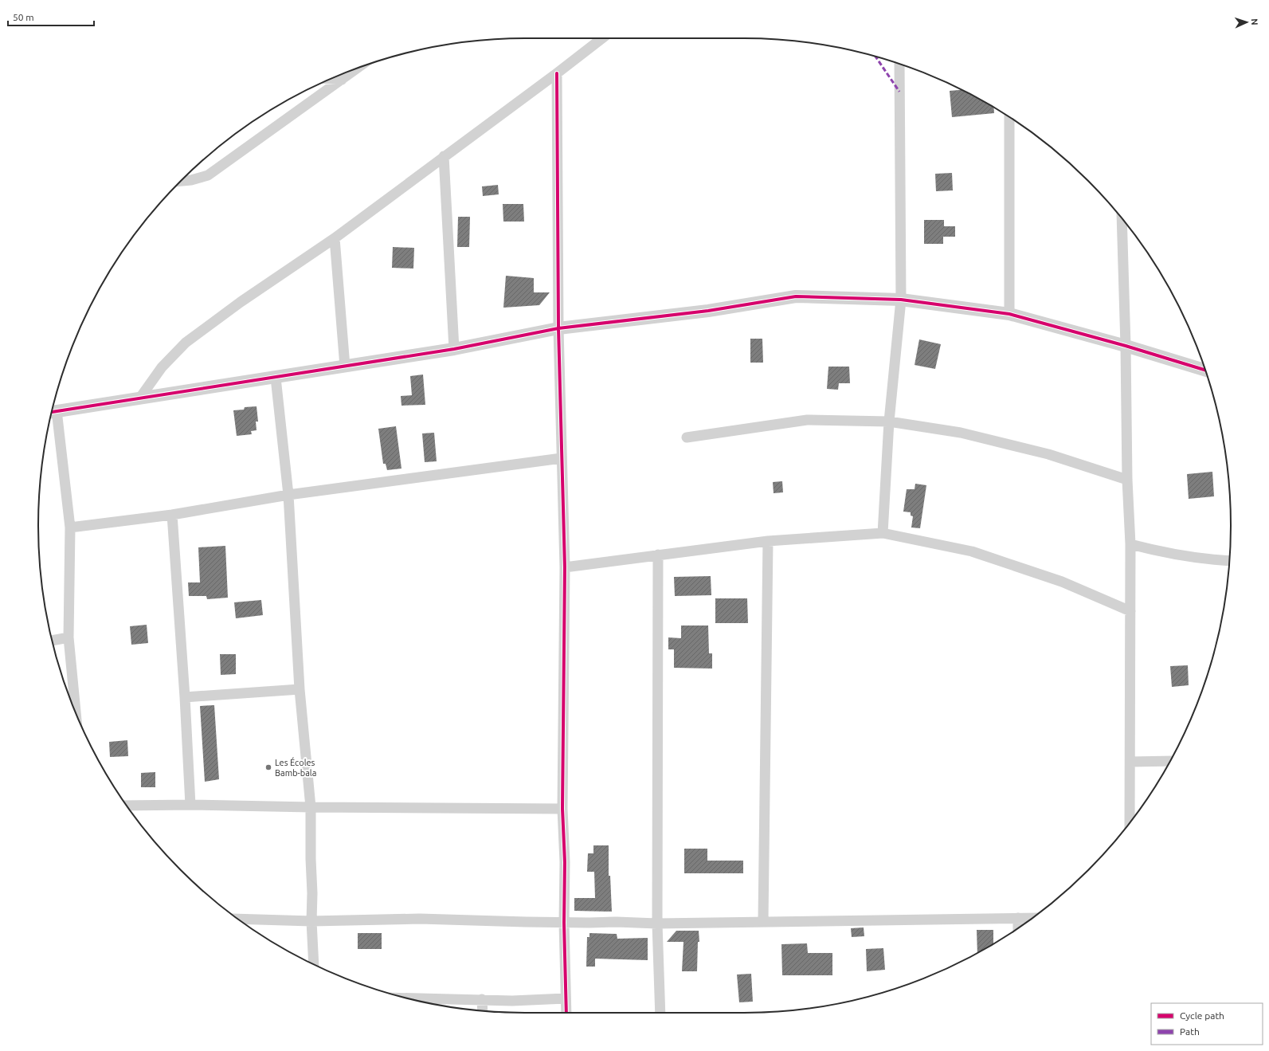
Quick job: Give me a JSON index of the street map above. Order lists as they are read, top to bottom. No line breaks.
{"places":["Les Écoles Bamb-bala"],"legend":["Cycle path","Path"],"scale_bar":"50 m","north":"right"}
